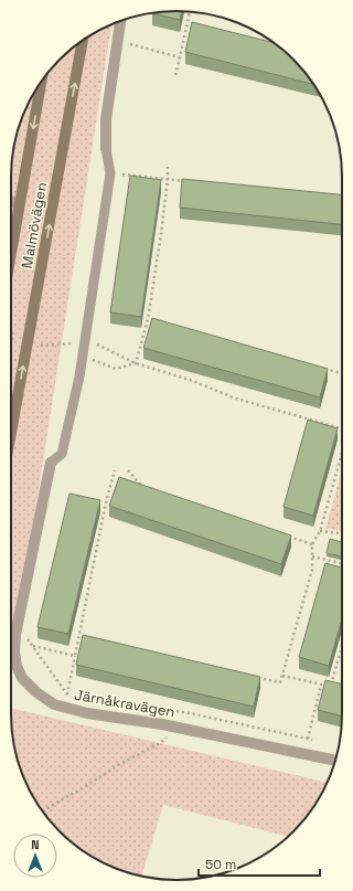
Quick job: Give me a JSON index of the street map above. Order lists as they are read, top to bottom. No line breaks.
{"streets":{"main road":["Malmövägen"],"street":["Järnåkravägen"]},"scale_bar":"50 m","north":"top"}
